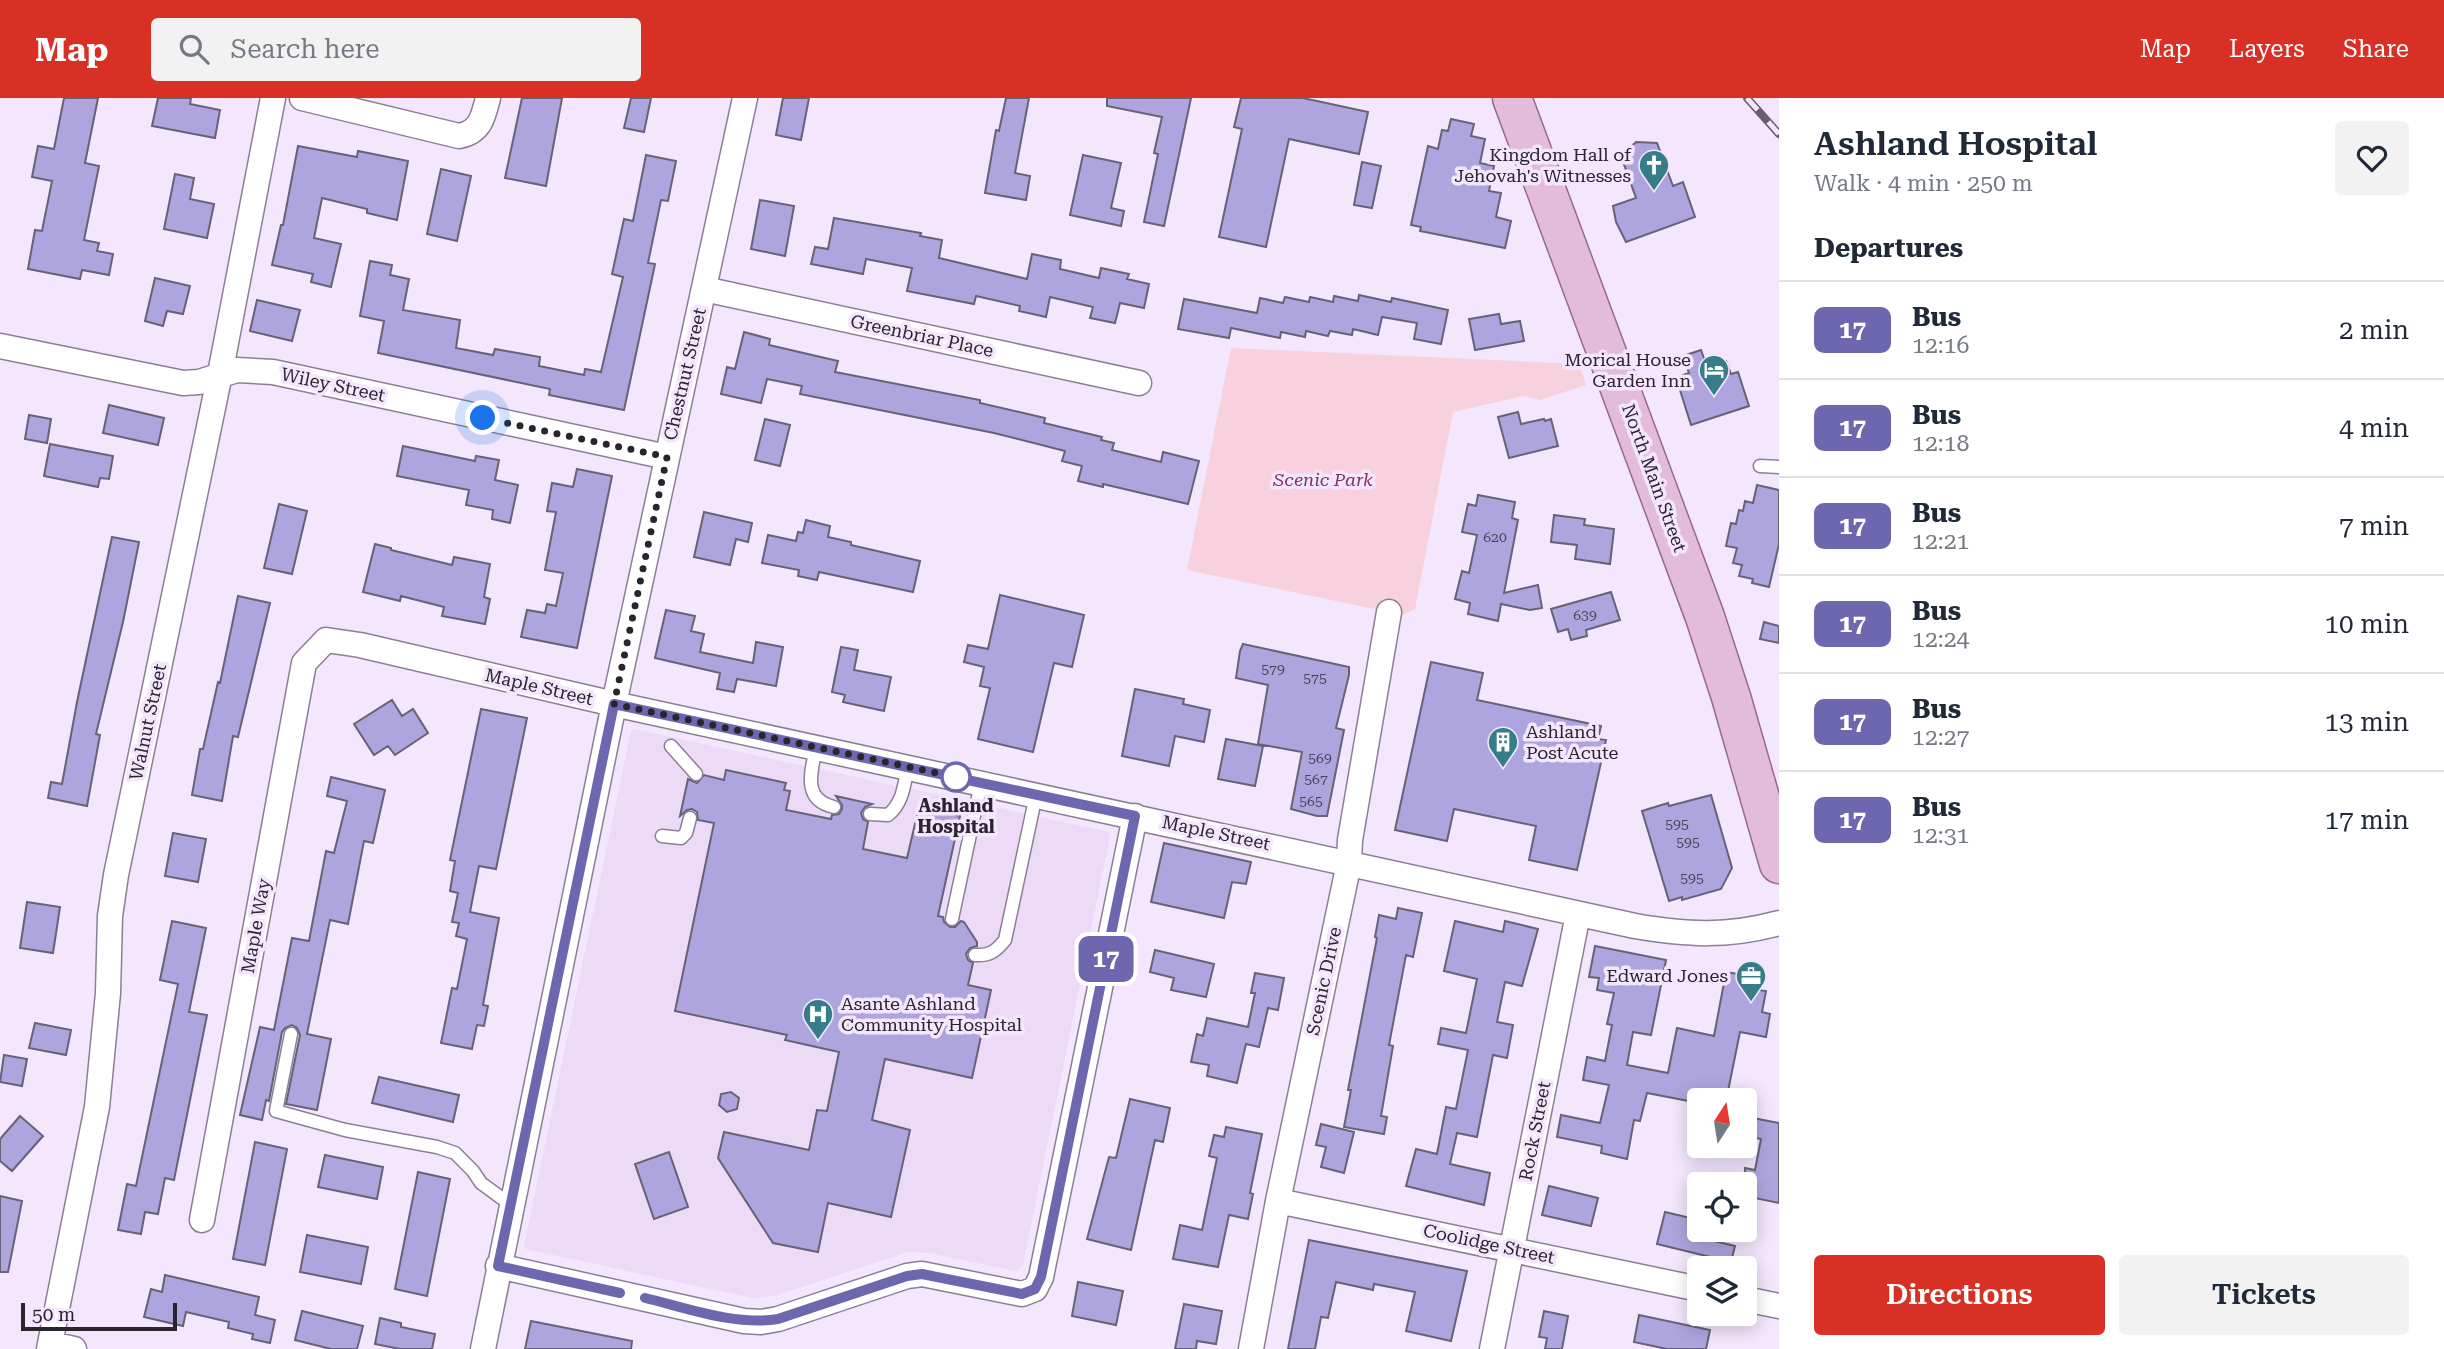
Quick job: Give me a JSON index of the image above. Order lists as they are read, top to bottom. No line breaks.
{"streets":{"main road":["North Main Street"],"street":["Greenbriar Place","Chestnut Street","Wiley Street","Maple Street","Walnut Street","Maple Way","Scenic Drive","Rock Street","Coolidge Street"]},"crossings":[["Greenbriar Place","Chestnut Street"],["Chestnut Street","Wiley Street"],["Chestnut Street","Maple Street"],["Wiley Street","Walnut Street"],["Maple Street","Maple Way"],["Maple Street","Scenic Drive"],["Maple Street","Rock Street"],["Scenic Drive","Coolidge Street"],["Rock Street","Coolidge Street"]],"parks":["Scenic Park"],"places":{"church":["Kingdom Hall of Jehovah's Witnesses"],"hotel":["Morical House Garden Inn"],"building":["Ashland Post Acute"],"other":["Ashland Hospital"],"office":["Edward Jones"],"hospital":["Asante Ashland Community Hospital"]},"lines":["bus line 17"],"house_numbers":["620","639","579","575","569","567","565","595","595","595"],"scale_bar":"50 m","north":"top","page":{"header":"Map","search":"Search here","nav":["Map","Layers","Share"],"on_map":"17","heading":[["Ashland Hospital","Walk · 4 min · 250 m"],"Departures"],"list":[{"mark":"17","name":"Bus","note":"12:16","value":"2 min"},{"mark":"17","name":"Bus","note":"12:18","value":"4 min"},{"mark":"17","name":"Bus","note":"12:21","value":"7 min"},{"mark":"17","name":"Bus","note":"12:24","value":"10 min"},{"mark":"17","name":"Bus","note":"12:27","value":"13 min"},{"mark":"17","name":"Bus","note":"12:31","value":"17 min"}],"buttons":["Directions","Tickets"],"scale":"50 m"}}
